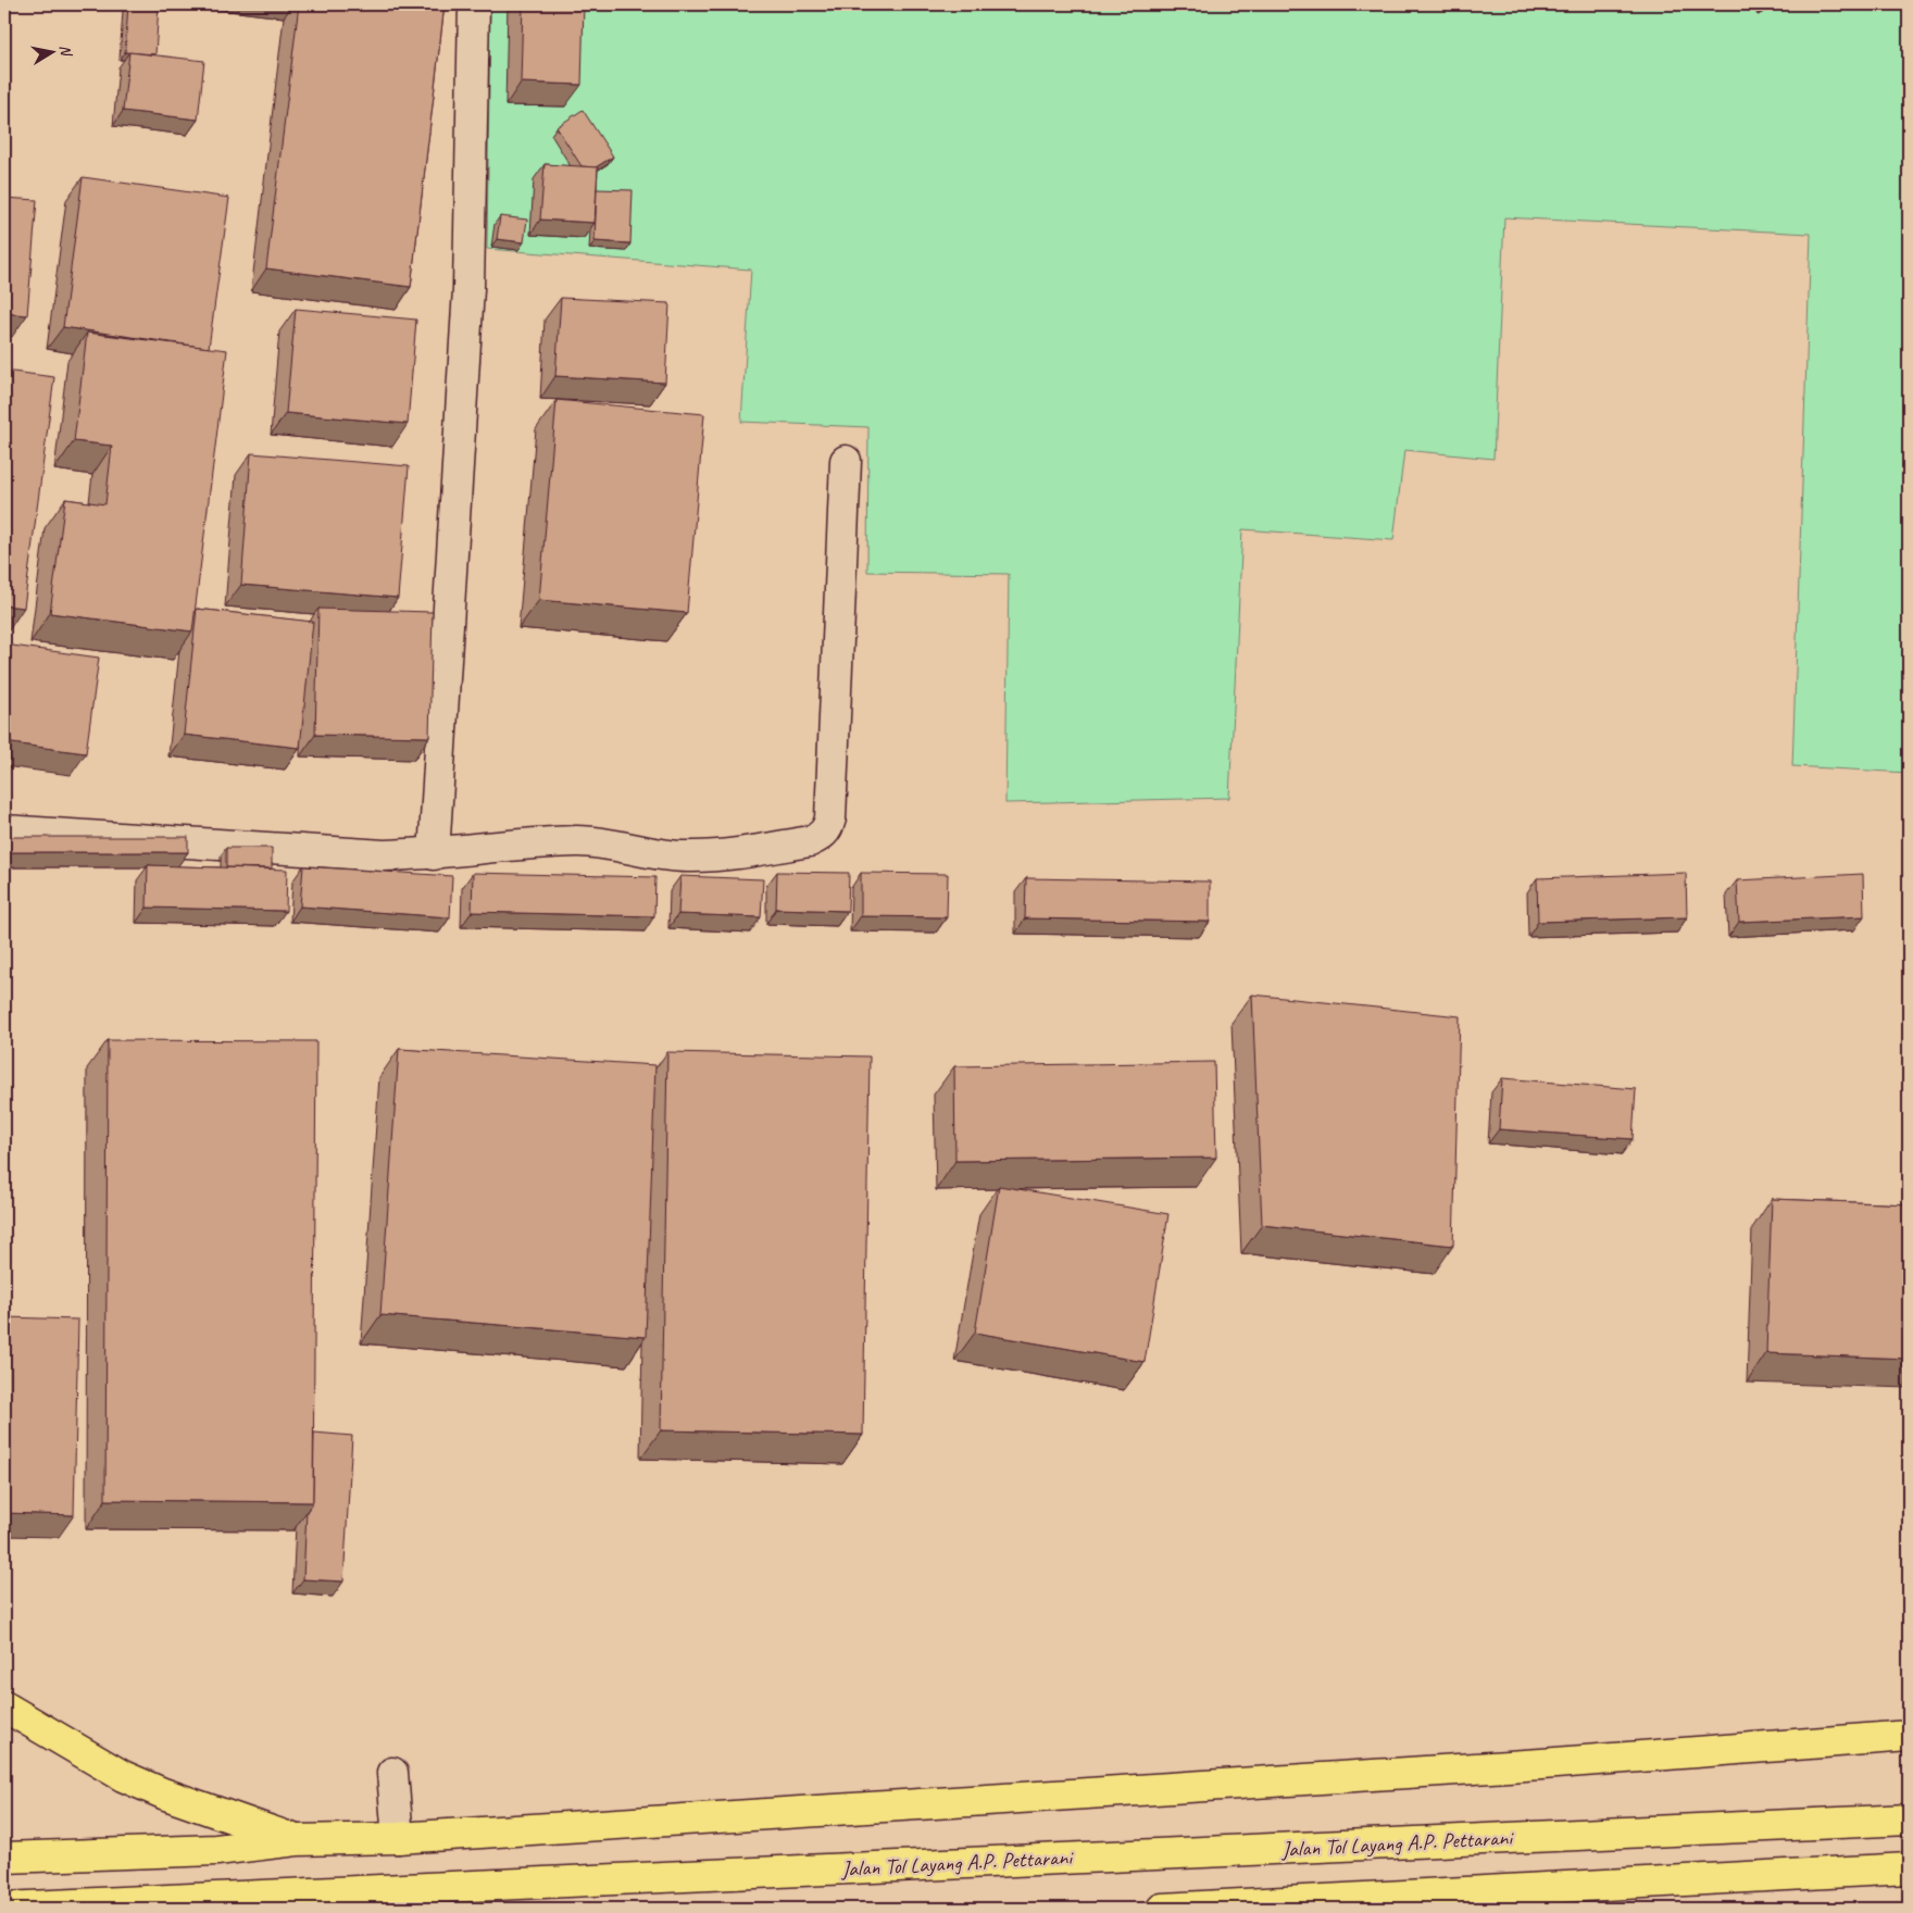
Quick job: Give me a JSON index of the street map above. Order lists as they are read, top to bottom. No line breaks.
{"streets":{"highway":["Jalan Tol Layang A.P. Pettarani"]},"north":"right"}
